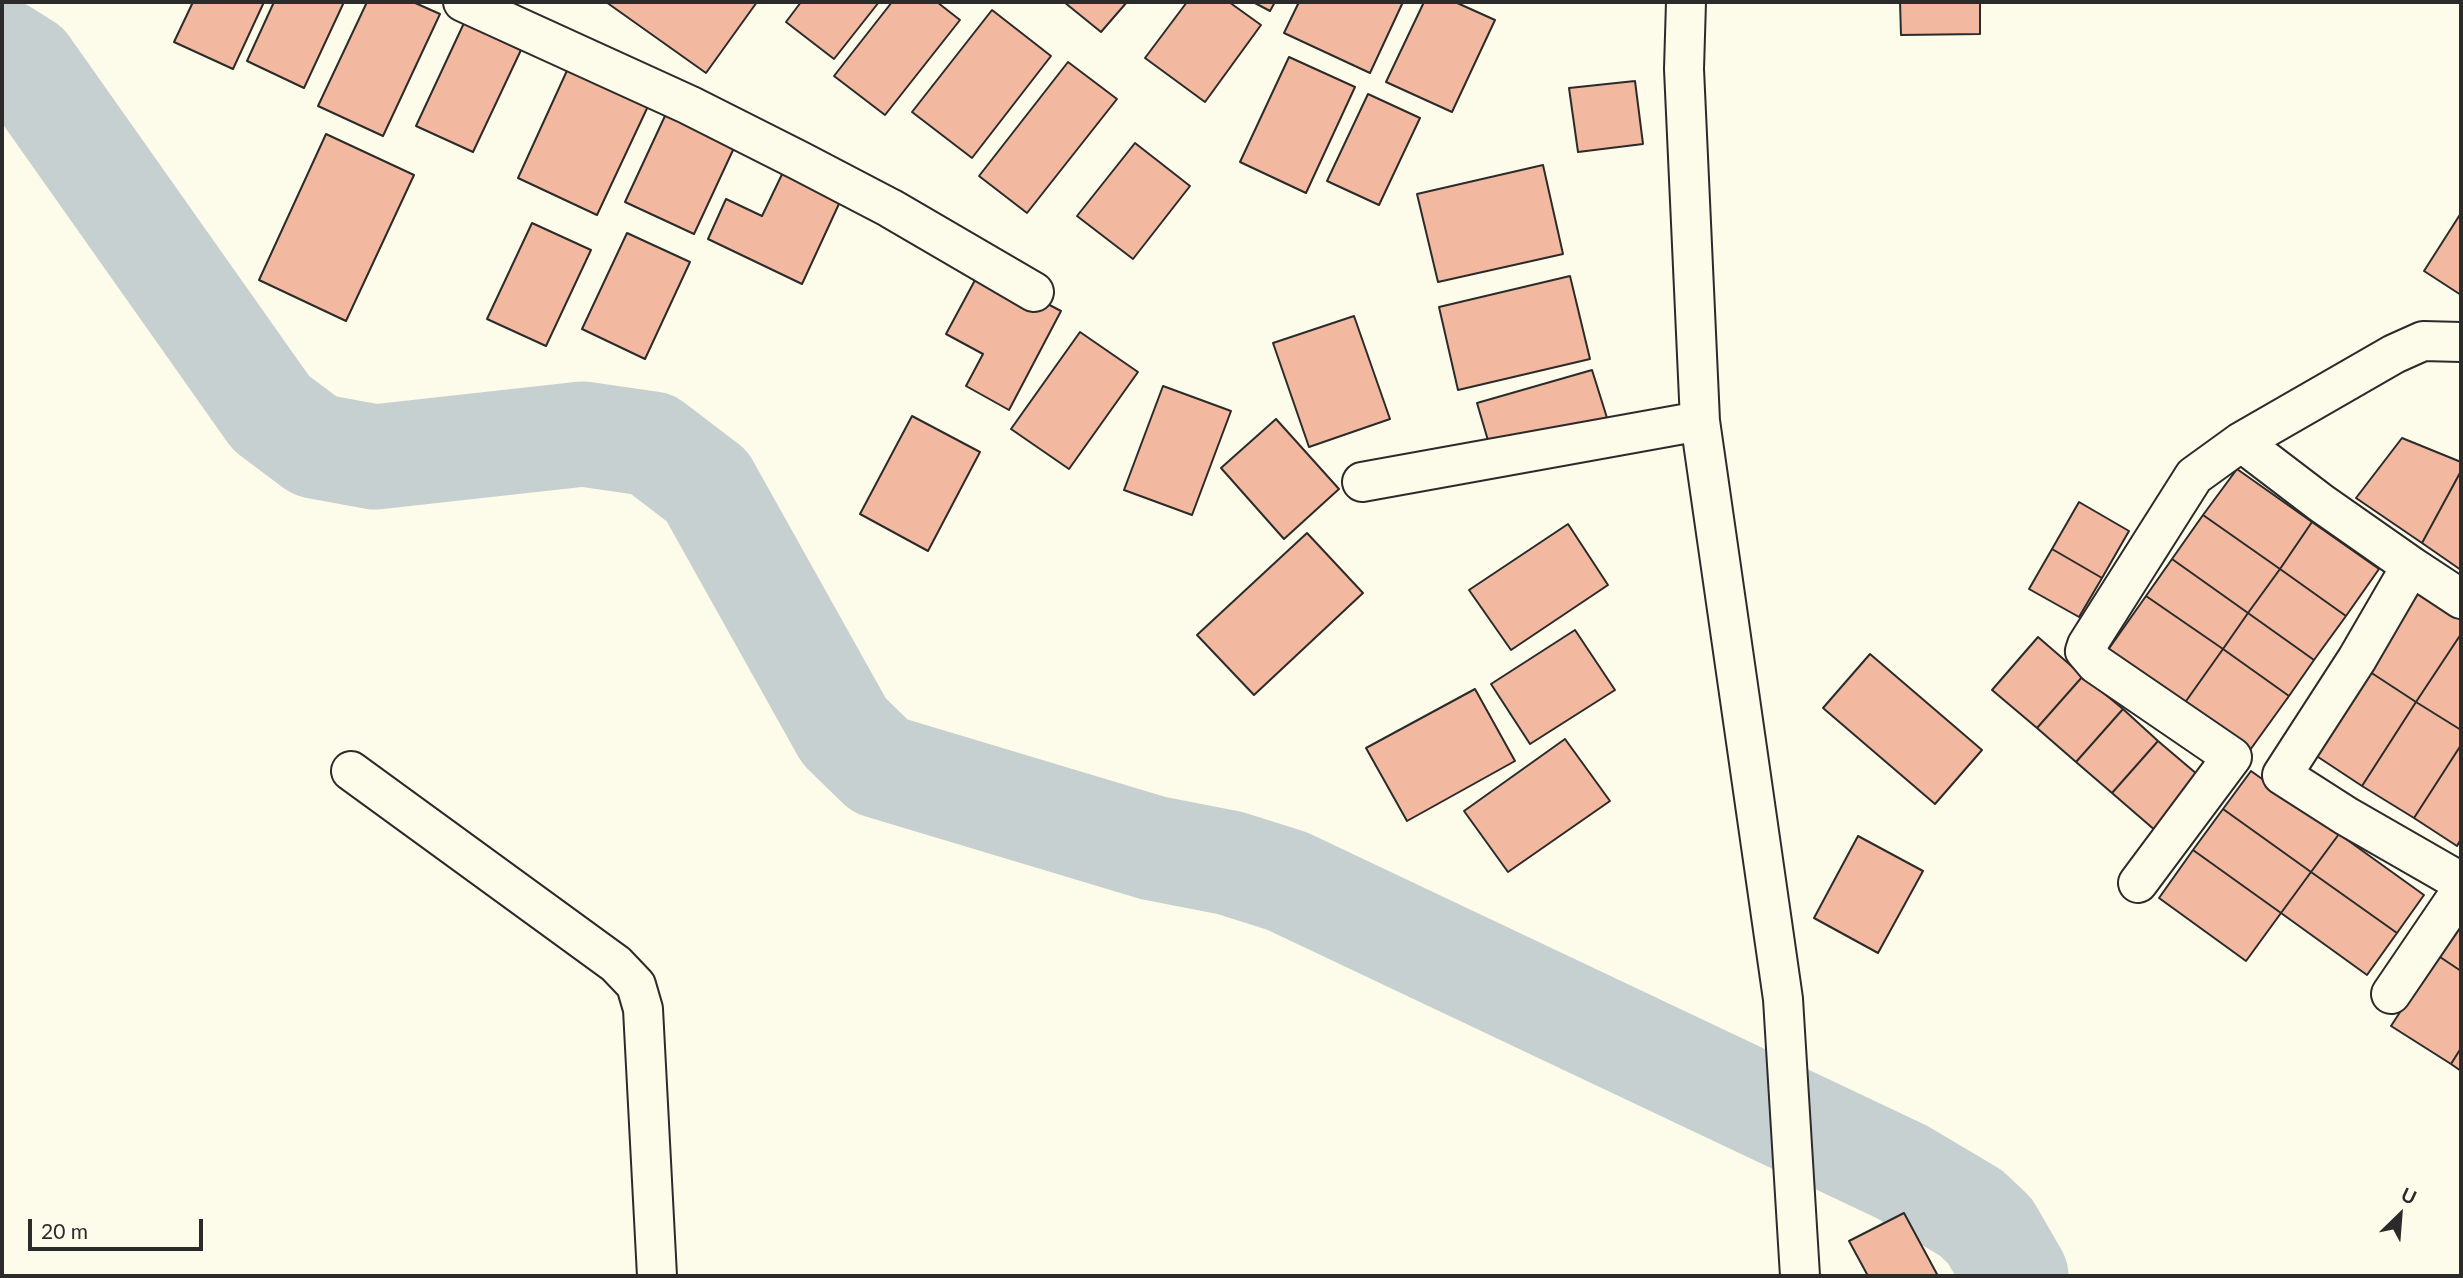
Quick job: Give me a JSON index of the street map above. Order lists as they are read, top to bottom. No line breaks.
{"scale_bar":"20 m","north":"top right"}
